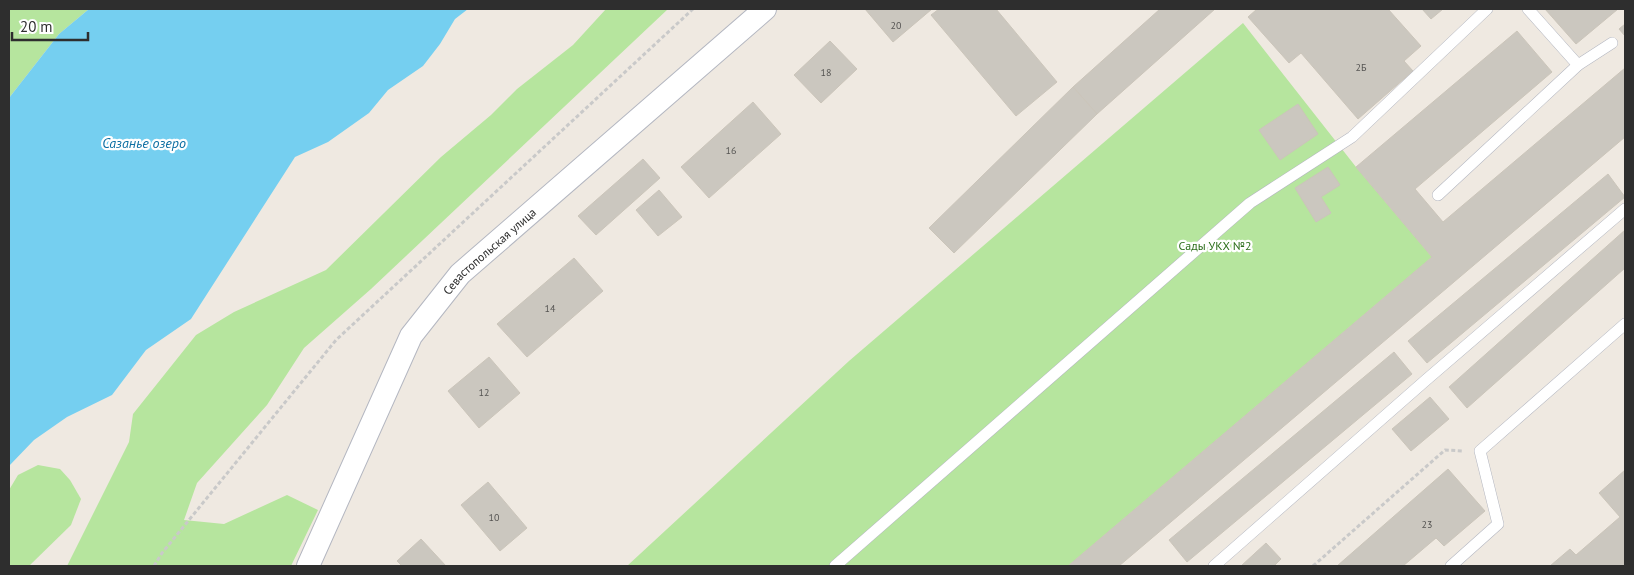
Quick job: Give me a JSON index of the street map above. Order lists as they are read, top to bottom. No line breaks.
{"streets":{"street":["Севастопольская улица"]},"water":["Сазанье озеро"],"parks":["Сады УКХ №2"],"house_numbers":["20","2Б","18","16","14","12","10","23"],"scale_bar":"20 m"}
